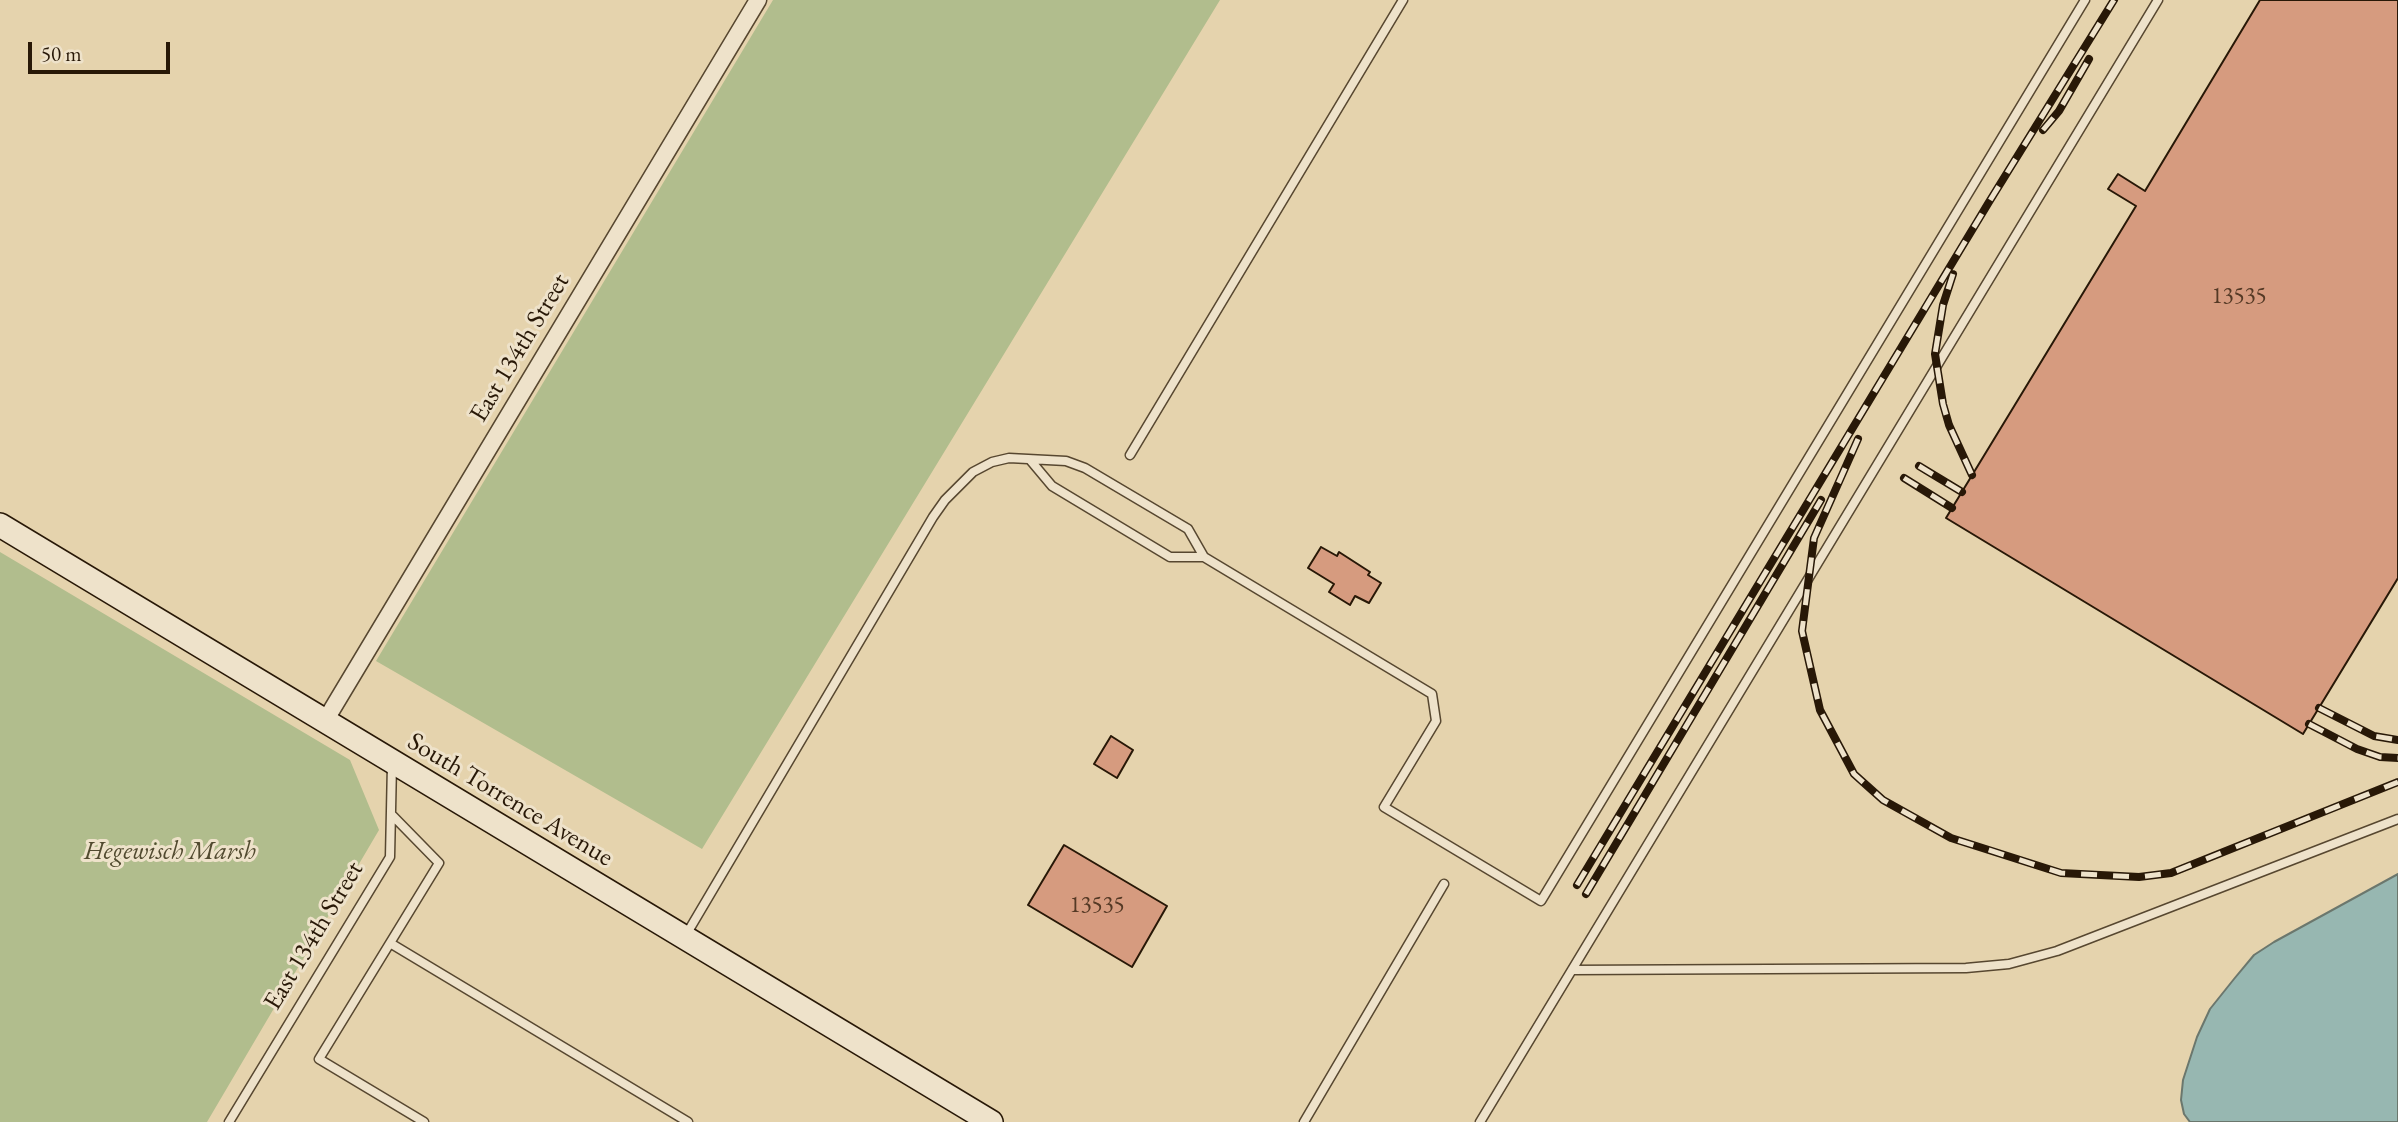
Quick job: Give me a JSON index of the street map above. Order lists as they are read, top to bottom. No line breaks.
{"streets":{"main road":["South Torrence Avenue"],"street":["East 134th Street"]},"crossings":[["East 134th Street","South Torrence Avenue"]],"parks":["Hegewisch Marsh"],"house_numbers":["13535","13535"],"scale_bar":"50 m"}
